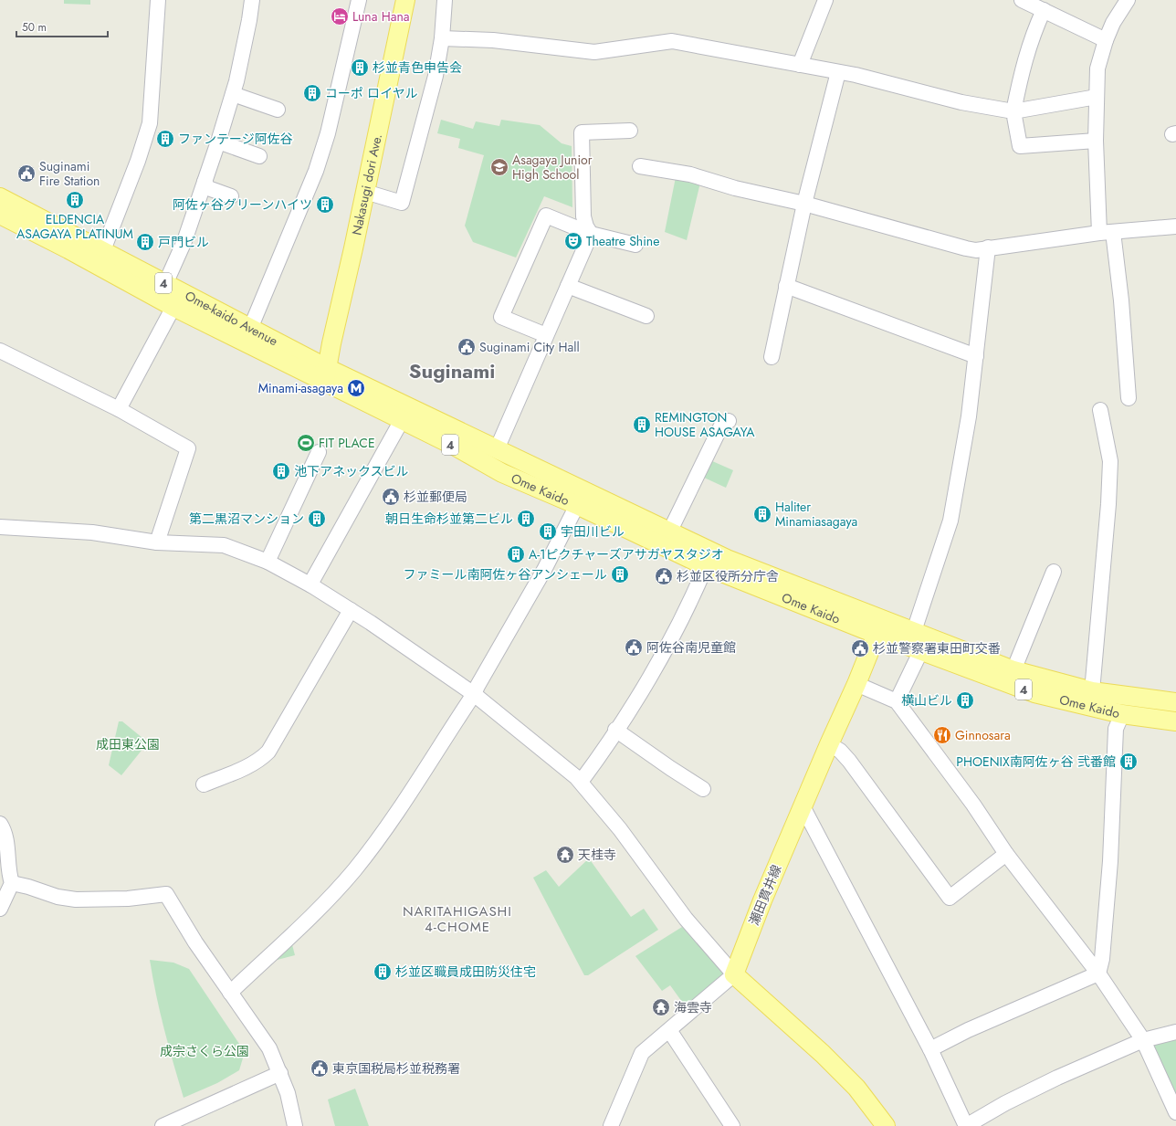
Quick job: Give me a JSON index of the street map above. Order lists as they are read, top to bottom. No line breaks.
{"streets":{"main road":["Nakasugi dori Ave.","4","Ome-kaido Avenue","Ome Kaido","瀬田貫井線"]},"crossings":[["Nakasugi dori Ave.","Ome-kaido Avenue"],["Nakasugi dori Ave.","Ome Kaido"],["Ome-kaido Avenue","Ome Kaido"],["Ome Kaido","瀬田貫井線"]],"districts":["Suginami","NARITAHIGASHI 4-CHOME"],"parks":["成田東公園","成宗さくら公園"],"places":{"hotel":["Luna Hana"],"building":["杉並青色申告会","コーポ ロイヤル","ファンテージ阿佐谷","ELDENCIA ASAGAYA PLATINUM","阿佐ヶ谷グリーンハイツ","戸門ビル","REMINGTON HOUSE ASAGAYA","池下アネックスビル","Haliter Minamiasagaya","第二黒沼マンション","朝日生命杉並第二ビル","宇田川ビル","A-1ピクチャーズアサガヤスタジオ","ファミール南阿佐ヶ谷アンシェール","横山ビル","PHOENIX南阿佐ヶ谷 弐番館","杉並区職員成田防災住宅"],"school or university":["Asagaya Junior High School"],"public building":["Suginami Fire Station","Suginami City Hall","杉並郵便局","杉並区役所分庁舎","阿佐谷南児童館","杉並警察署東田町交番","東京国税局杉並税務署"],"theatre":["Theatre Shine"],"metro station":["Minami-asagaya"],"sports":["FIT PLACE"],"restaurant":["Ginnosara"],"temple":["天桂寺","海雲寺"]},"scale_bar":"50 m"}
